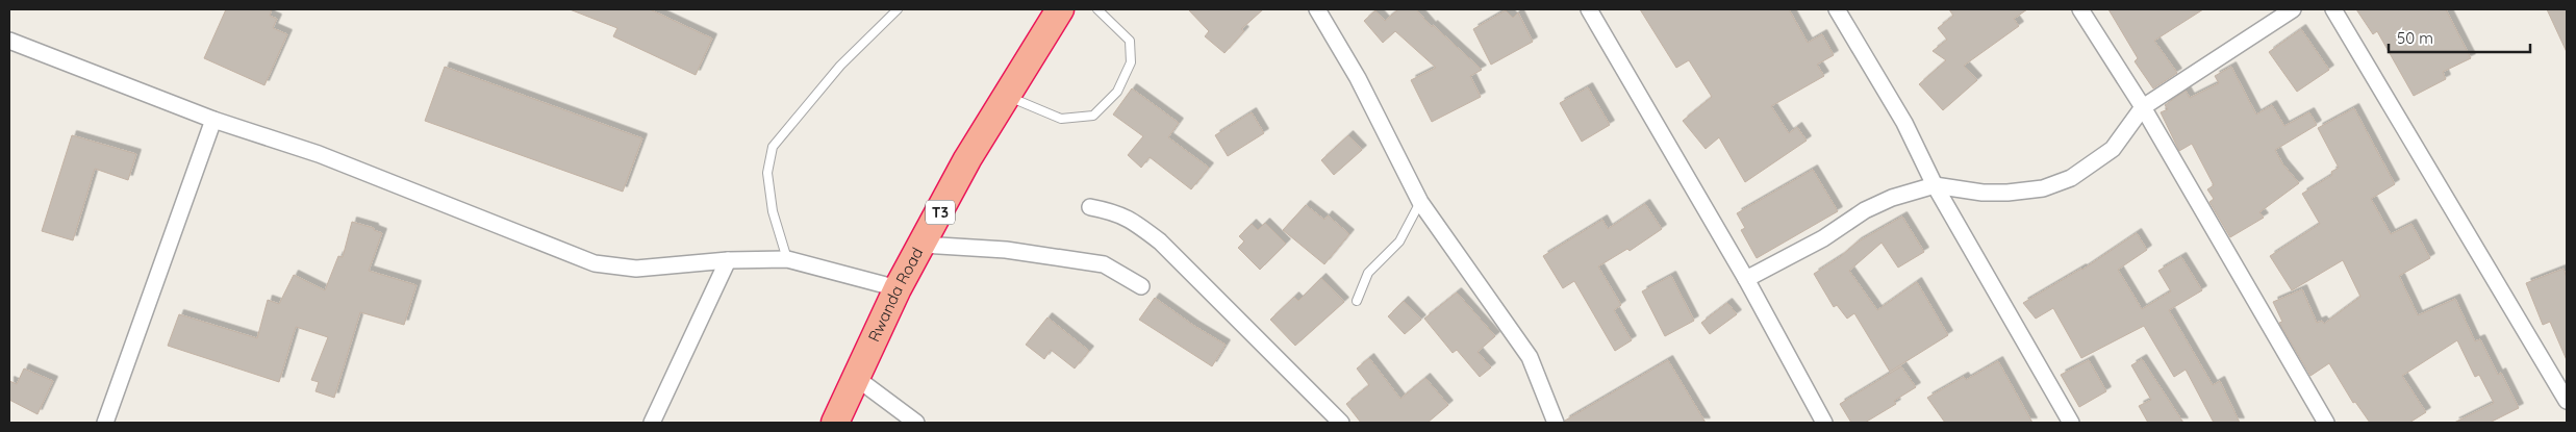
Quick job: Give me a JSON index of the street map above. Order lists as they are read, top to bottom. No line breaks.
{"streets":{"highway":["T3","Rwanda Road"]},"scale_bar":"50 m"}
